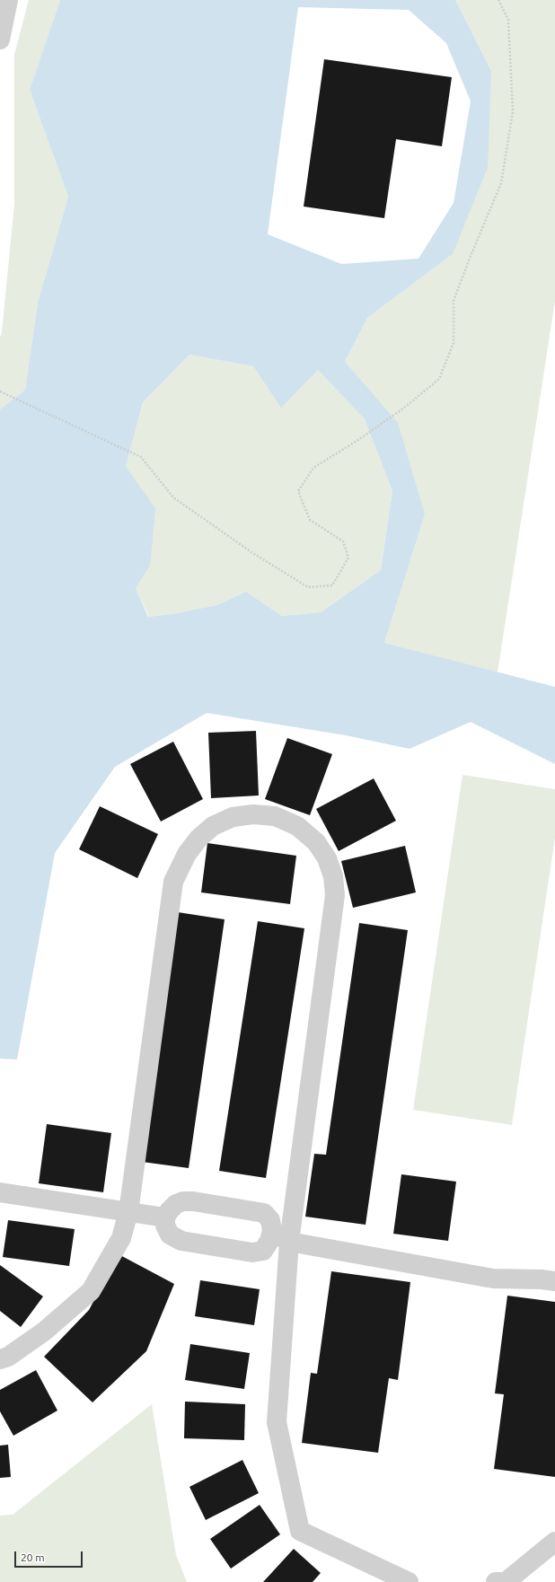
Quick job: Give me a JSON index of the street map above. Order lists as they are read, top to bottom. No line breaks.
{"scale_bar":"20 m"}
